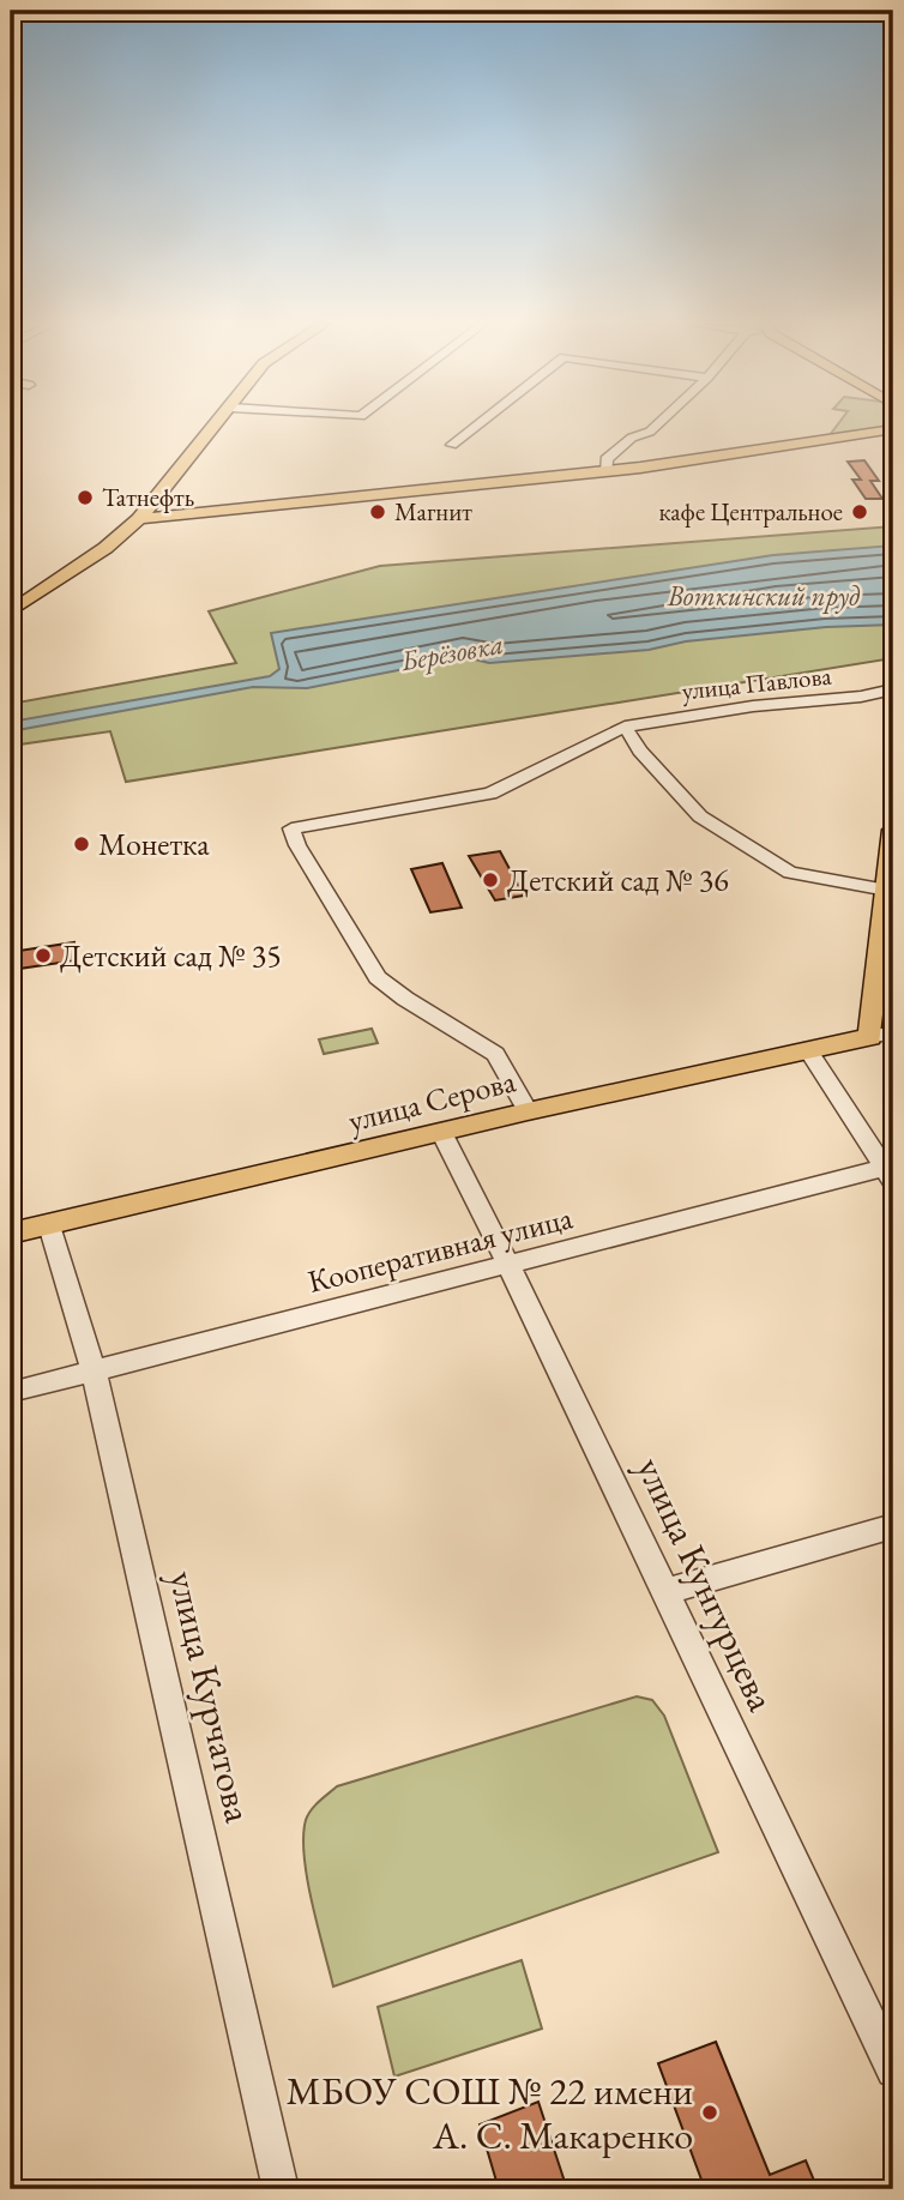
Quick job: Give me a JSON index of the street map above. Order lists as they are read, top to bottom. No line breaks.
{"streets":{"main road":["улица Серова"],"street":["улица Павлова","Кооперативная улица","улица Кунгурцева","улица Курчатова"]},"crossings":[["улица Павлова","улица Серова"],["улица Серова","улица Кунгурцева"],["улица Серова","улица Курчатова"],["Кооперативная улица","улица Кунгурцева"],["Кооперативная улица","улица Курчатова"]],"water":["Воткинский пруд","Берёзовка"],"places":["Татнефть","Магнит","кафе Центральное","Монетка","Детский сад № 36","Детский сад № 35","МБОУ СОШ № 22 имени А. С. Макаренко"]}
